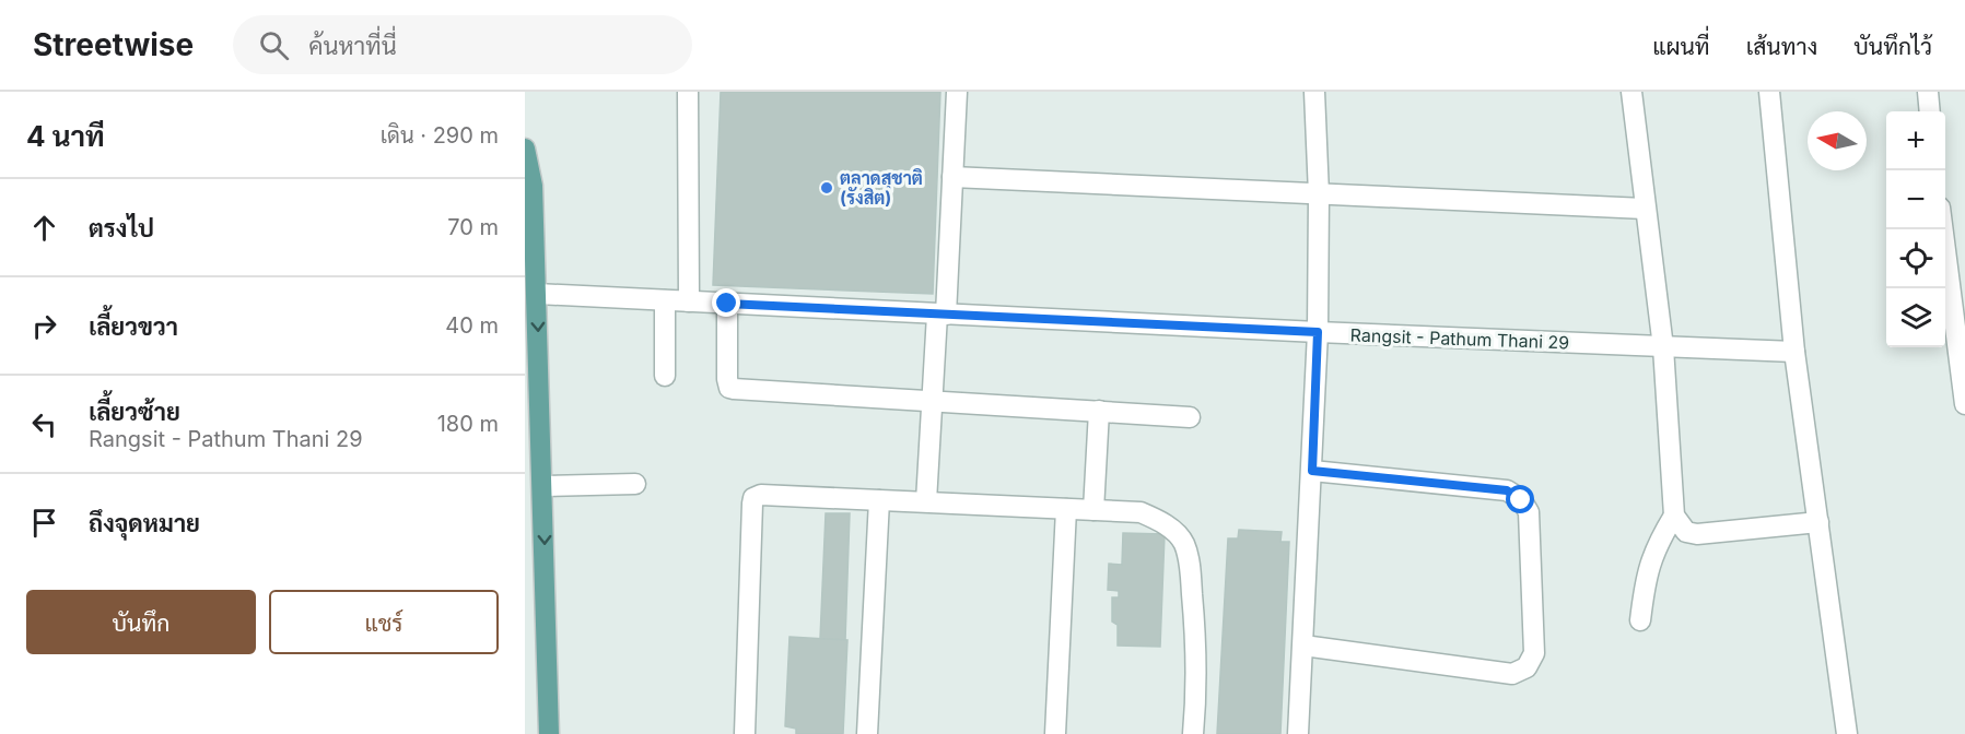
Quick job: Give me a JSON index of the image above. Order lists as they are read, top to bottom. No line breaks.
{"streets":{"street":["Rangsit - Pathum Thani 29"]},"places":["ตลาดสุชาติ (รังสิต)"],"north":"left","page":{"header":"Streetwise","search":"ค้นหาที่นี่","nav":["แผนที่","เส้นทาง","บันทึกไว้"],"heading":["4 นาที","เดิน · 290 m"],"map_buttons":["+","−"],"list":[["ตรงไป","70 m"],["เลี้ยวขวา","40 m"],["เลี้ยวซ้าย","Rangsit - Pathum Thani 29","180 m"],"ถึงจุดหมาย"],"buttons":["บันทึก","แชร์"]}}
